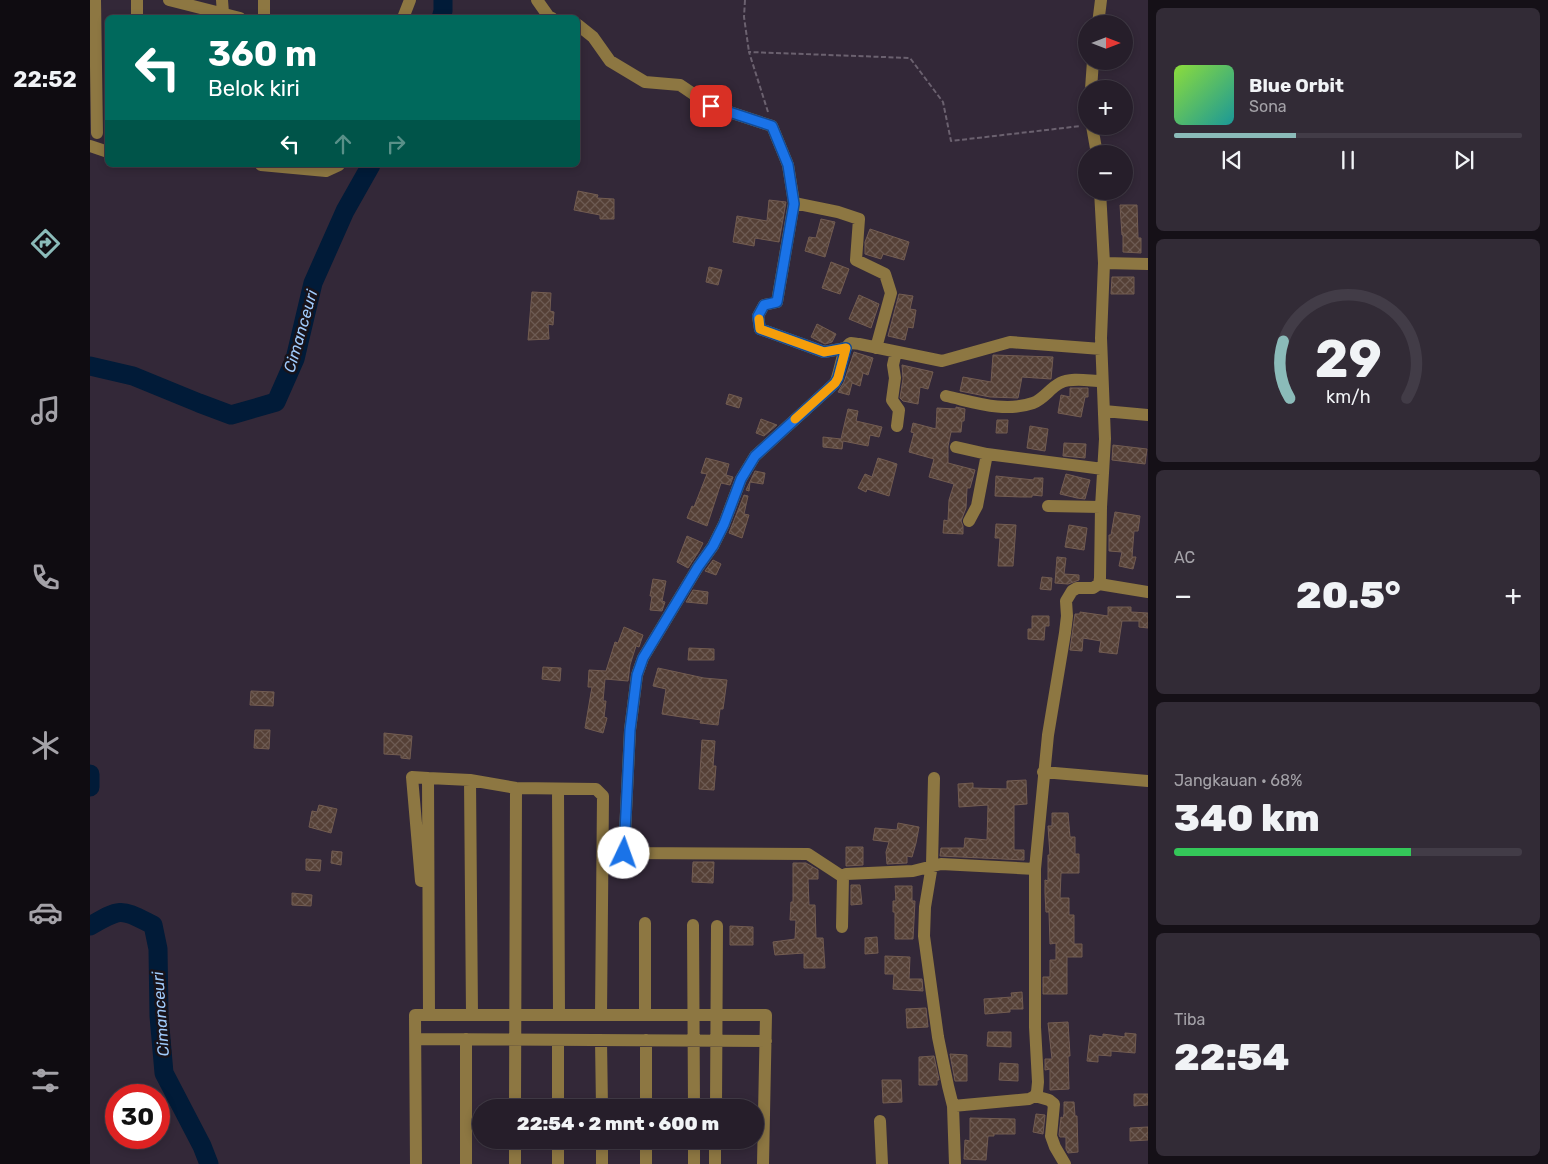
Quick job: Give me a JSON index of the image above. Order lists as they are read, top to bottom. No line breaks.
{"water":["Cimanceuri"],"north":"right","page":{"tabs":"22:52","map_buttons":["+","−"],"turn":["360 m","Belok kiri"],"song":["Blue Orbit","Sona"],"tile":["AC",["Jangkauan · 68%","340 km"],["Tiba","22:54"]],"heat":["−","20.5°","+"],"limit":"30","trip":"22:54 · 2 mnt · 600 m","gauge":["29","km/h"]}}
